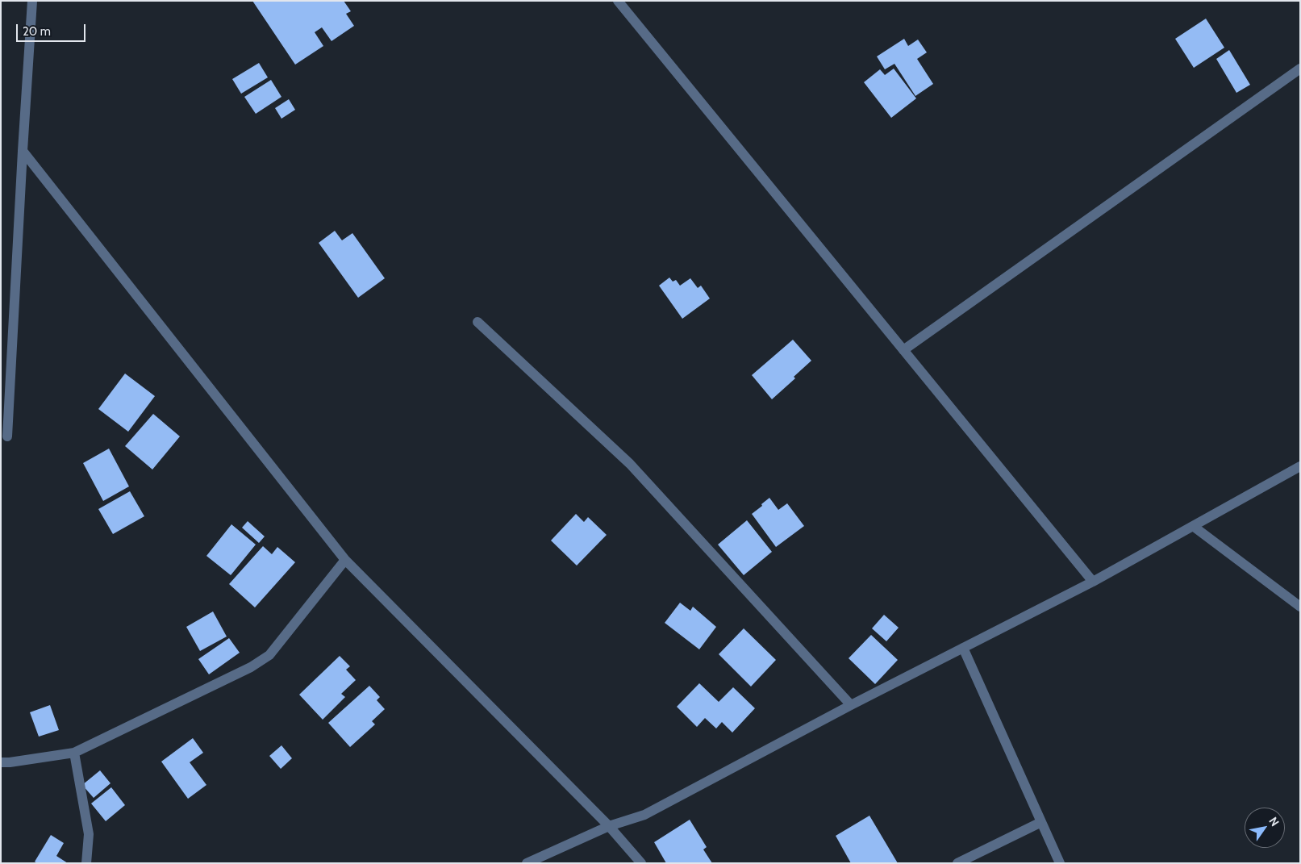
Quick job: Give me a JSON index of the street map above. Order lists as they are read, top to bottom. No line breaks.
{"scale_bar":"20 m","north":"top right"}
